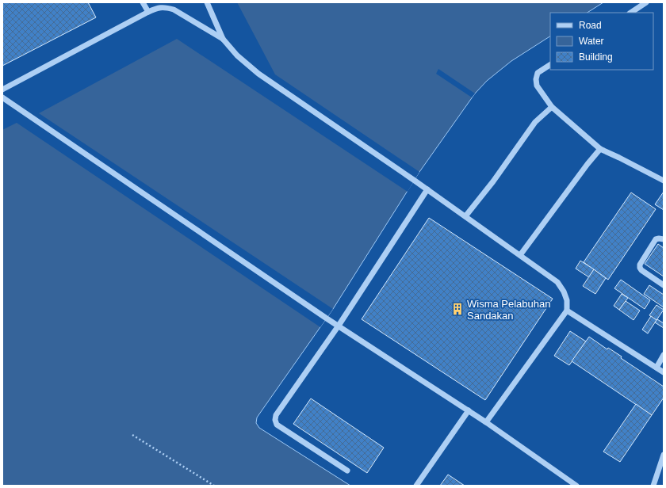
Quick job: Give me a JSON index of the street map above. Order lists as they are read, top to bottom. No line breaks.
{"places":{"building":["Wisma Pelabuhan Sandakan"]},"legend":["Road","Water","Building"]}
